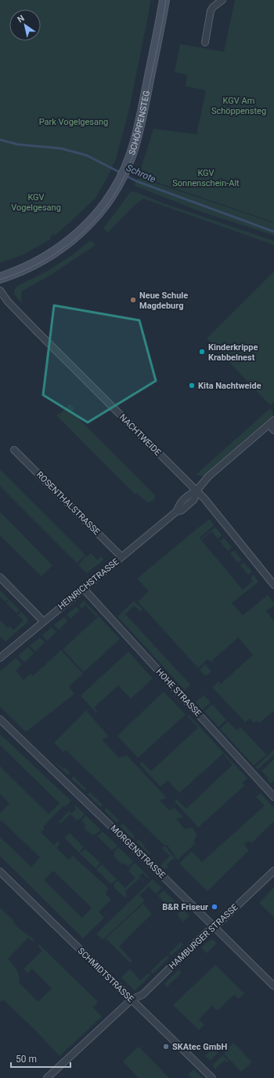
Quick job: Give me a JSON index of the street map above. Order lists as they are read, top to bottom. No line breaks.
{"streets":{"main road":["SCHÖPPENSTEG"],"street":["NACHTWEIDE","ROSENTHALSTRASSE","HEINRICHSTRASSE","HOHE STRASSE","MORGENSTRASSE","HAMBURGER STRASSE","SCHMIDTSTRASSE"]},"crossings":[["NACHTWEIDE","HEINRICHSTRASSE"],["ROSENTHALSTRASSE","HEINRICHSTRASSE"],["HEINRICHSTRASSE","HOHE STRASSE"],["MORGENSTRASSE","HAMBURGER STRASSE"],["HAMBURGER STRASSE","SCHMIDTSTRASSE"]],"water":["Schrote"],"parks":["KGV Am Schöppensteg","Park Vogelgesang","KGV Sonnenschein-Alt","KGV Vogelgesang"],"places":["Neue Schule Magdeburg","Kinderkrippe Krabbelnest","Kita Nachtweide","B&R Friseur","SKAtec GmbH"],"scale_bar":"50 m","north":"top left"}
